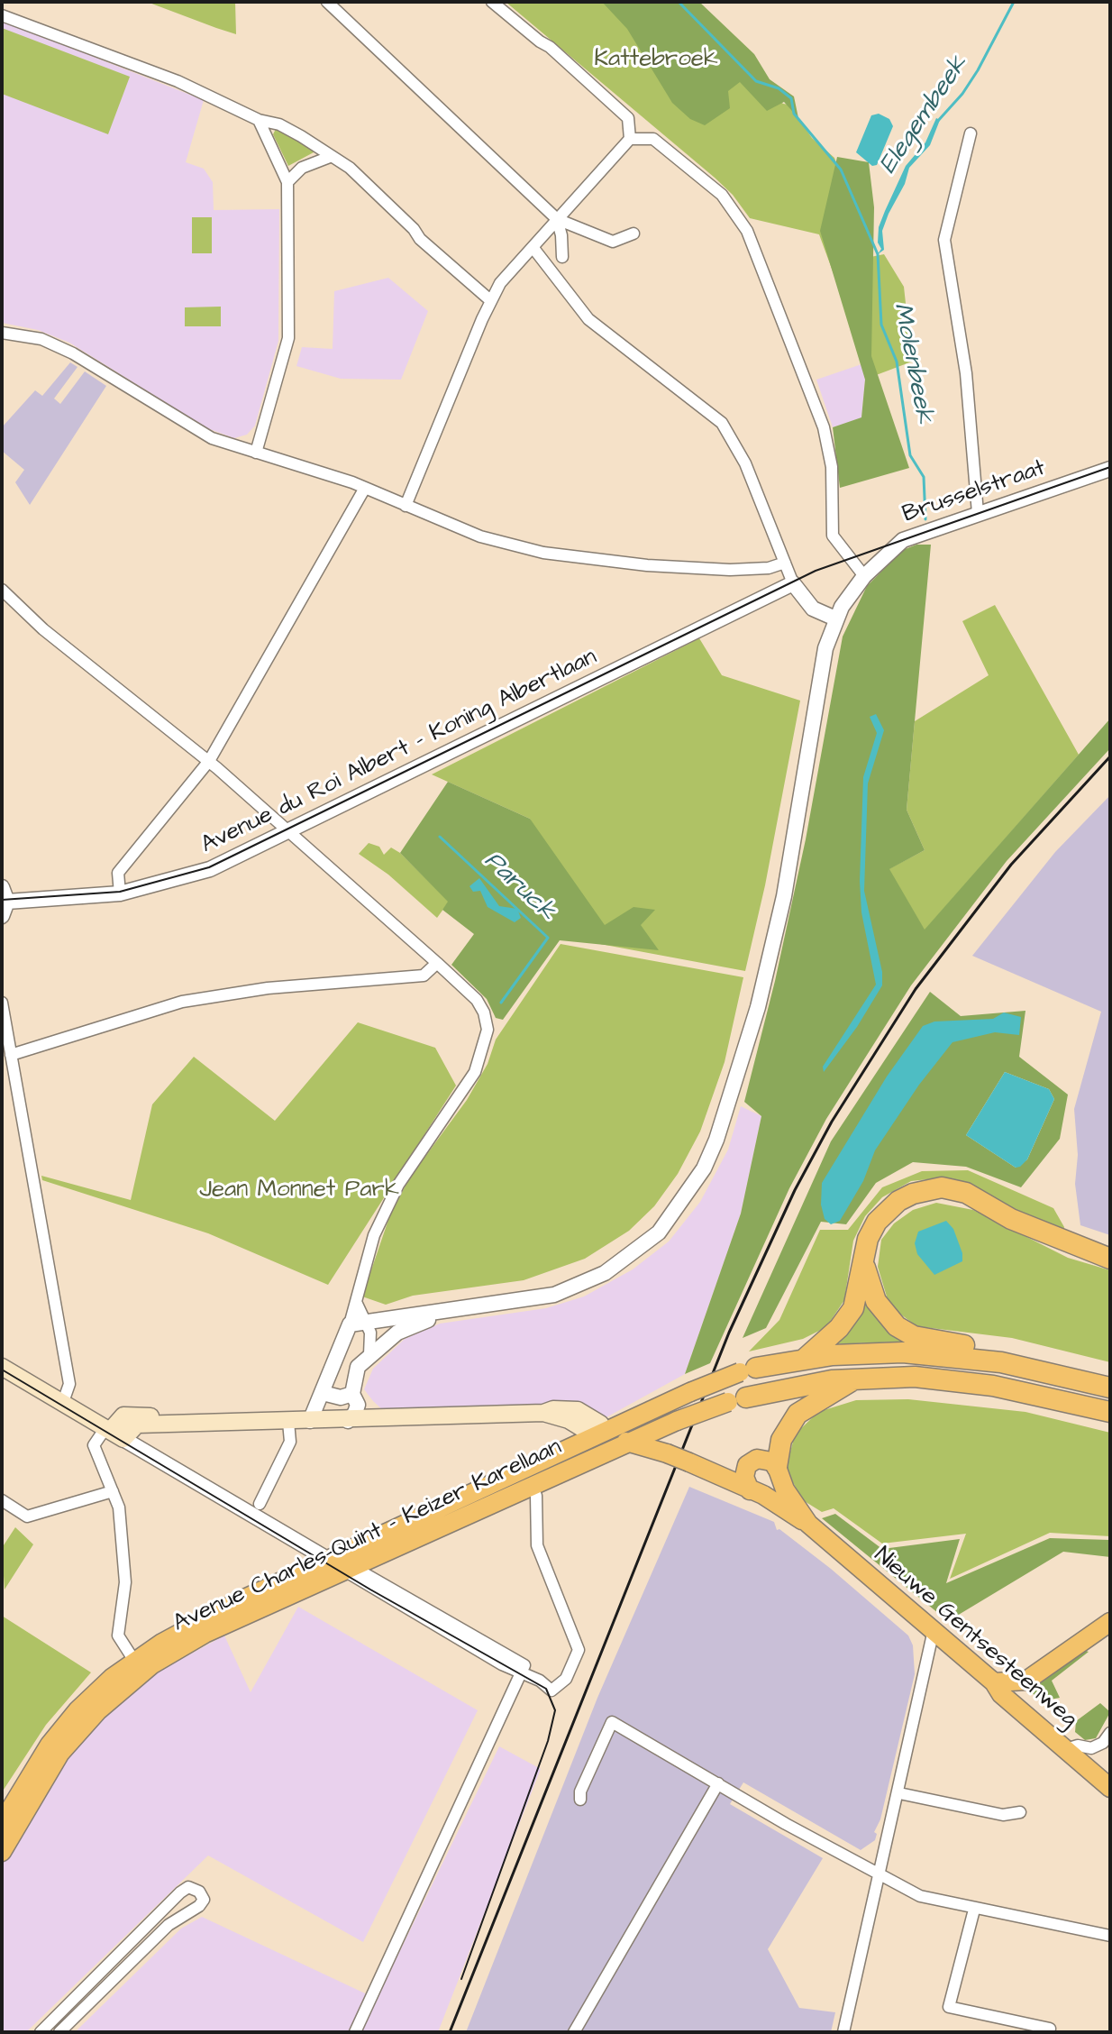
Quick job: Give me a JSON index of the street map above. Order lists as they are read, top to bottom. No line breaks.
{"streets":{"main road":["Avenue Charles-Quint - Keizer Karellaan","Nieuwe Gentsesteenweg"],"street":["Brusselstraat","Avenue du Roi Albert - Koning Albertlaan"]},"crossings":[["Avenue Charles-Quint - Keizer Karellaan","Nieuwe Gentsesteenweg"]],"water":["Elegembeek","Molenbeek","Paruck"],"parks":["Kattebroek","Jean Monnet Park"]}
